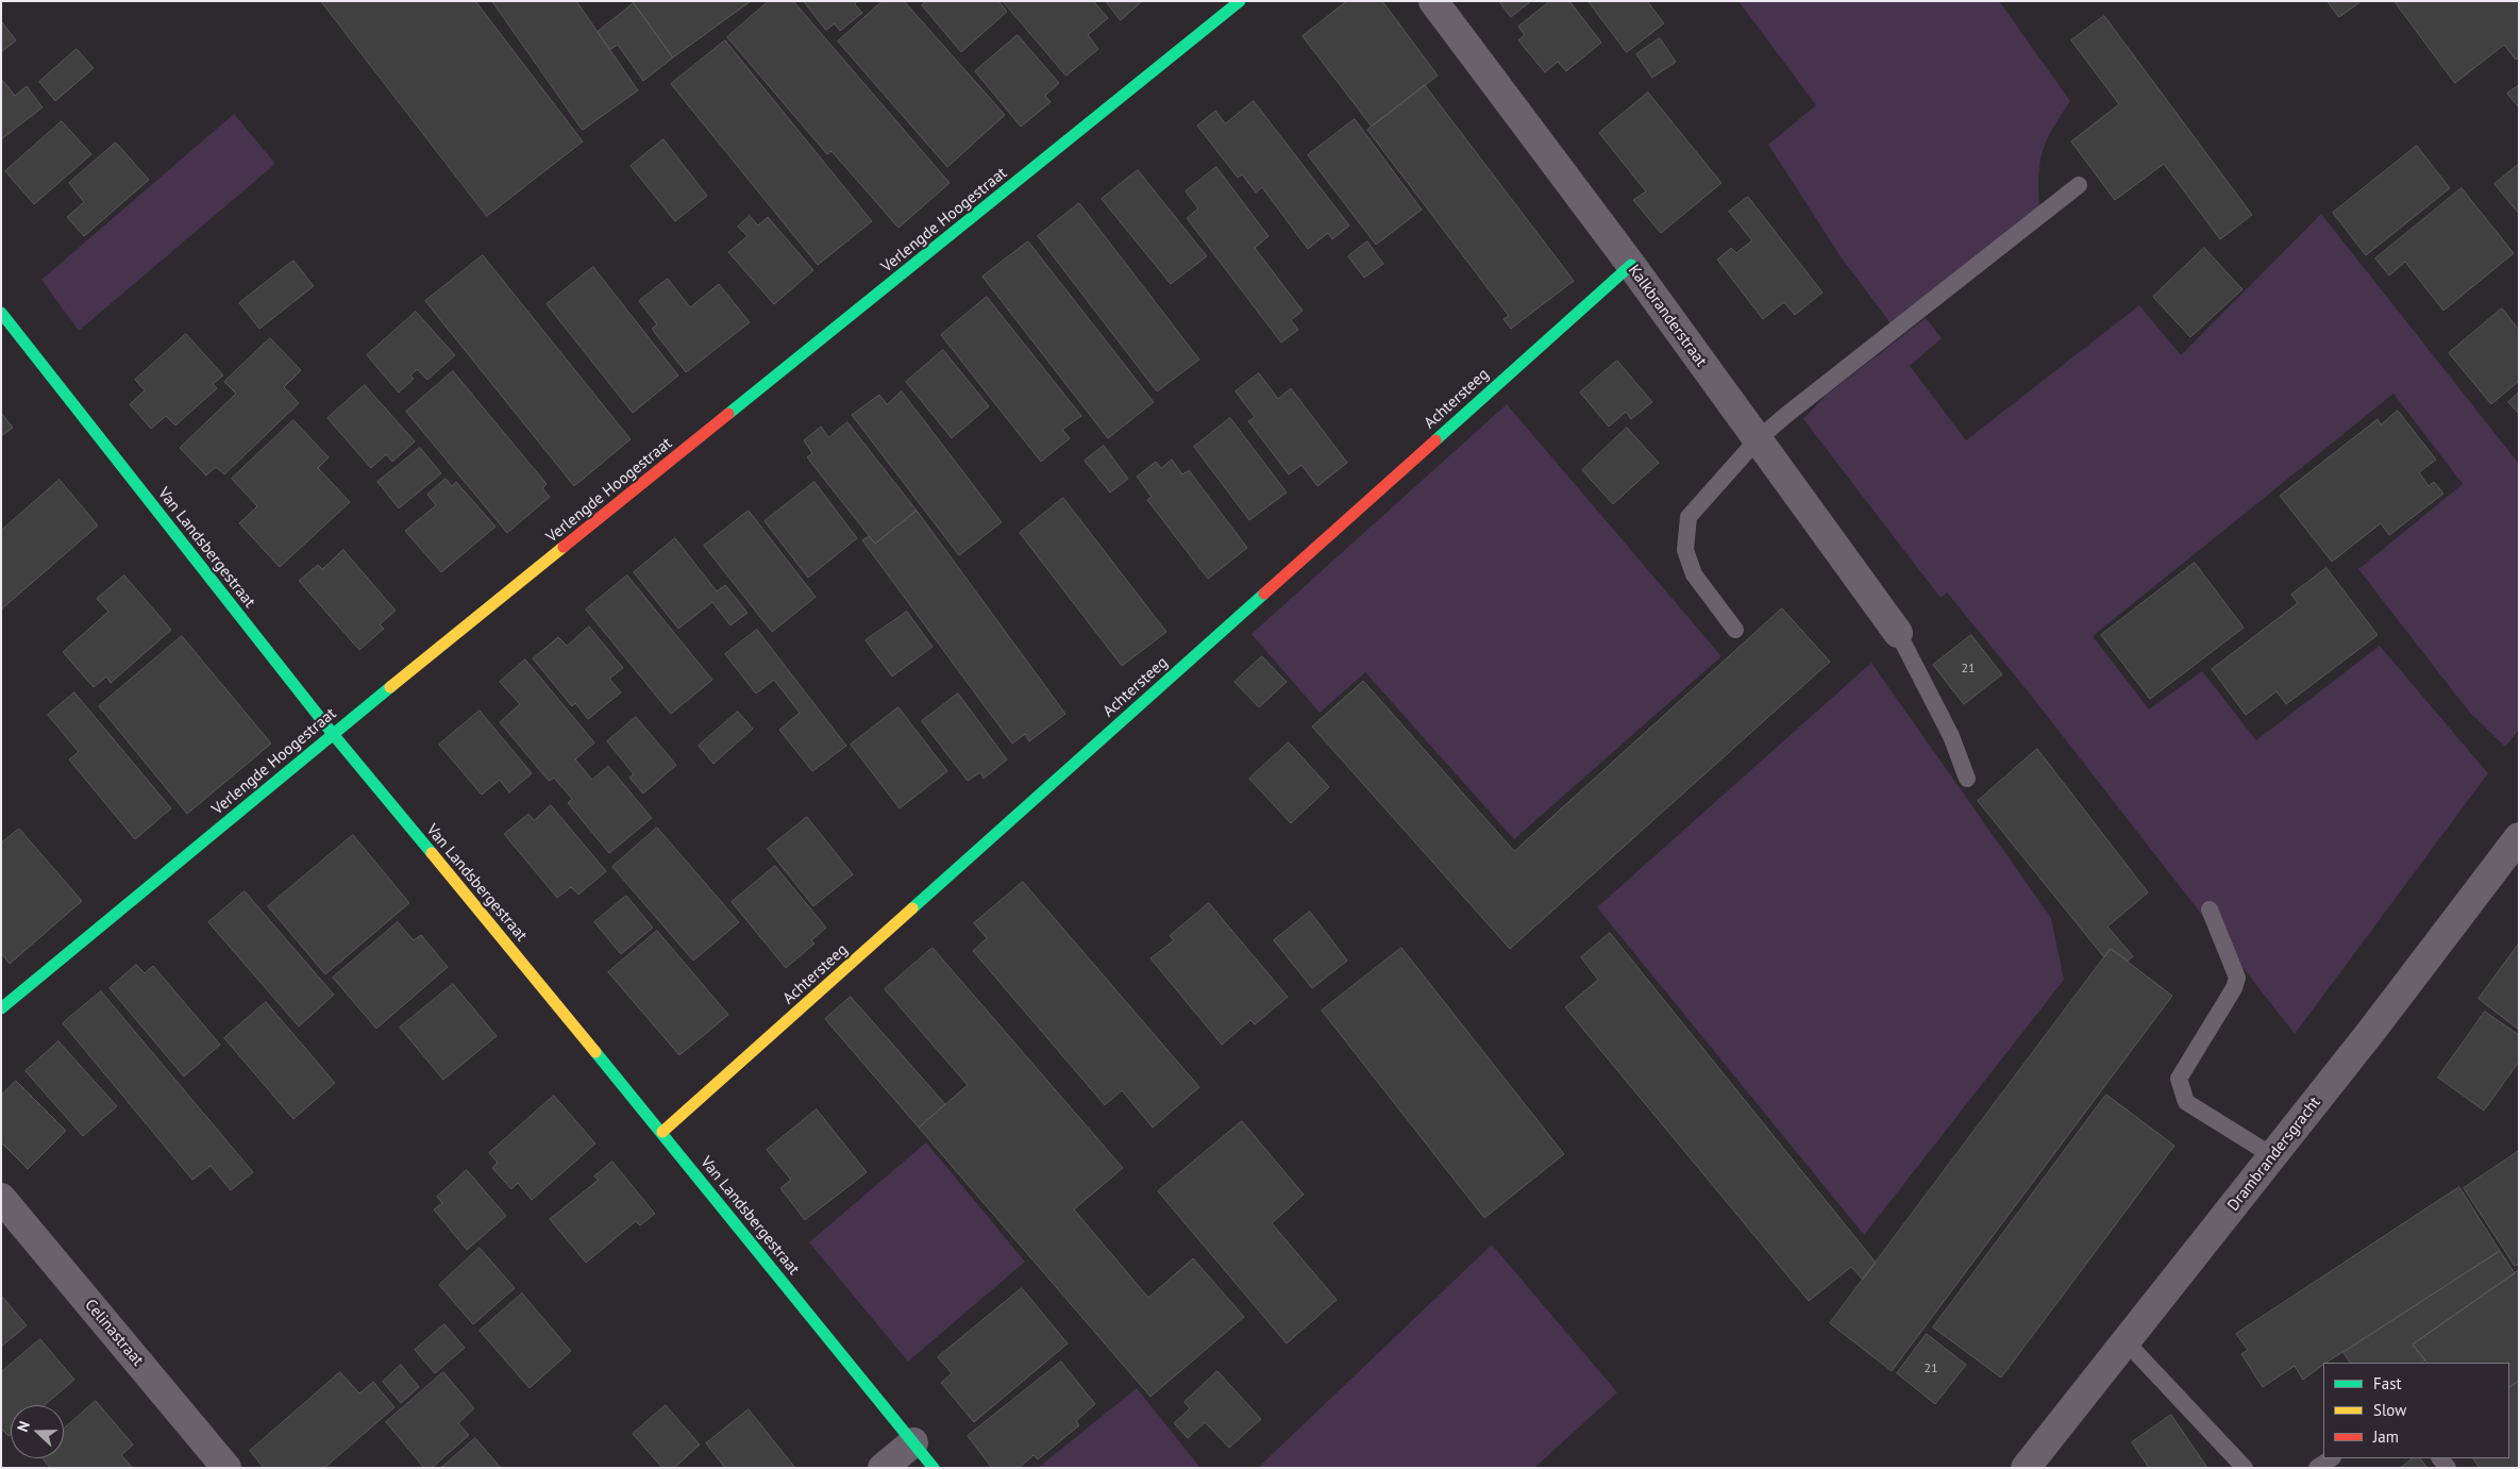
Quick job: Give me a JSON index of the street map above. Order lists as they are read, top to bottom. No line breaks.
{"streets":{"street":["Verlengde Hoogestraat","Kalkbranderstraat","Achtersteeg","Van Landsbergestraat","Drambrandersgracht","Celinastraat"]},"crossings":[["Verlengde Hoogestraat","Van Landsbergestraat"],["Kalkbranderstraat","Achtersteeg"],["Achtersteeg","Van Landsbergestraat"]],"house_numbers":["21","21"],"legend":["Fast","Slow","Jam"],"north":"left"}
